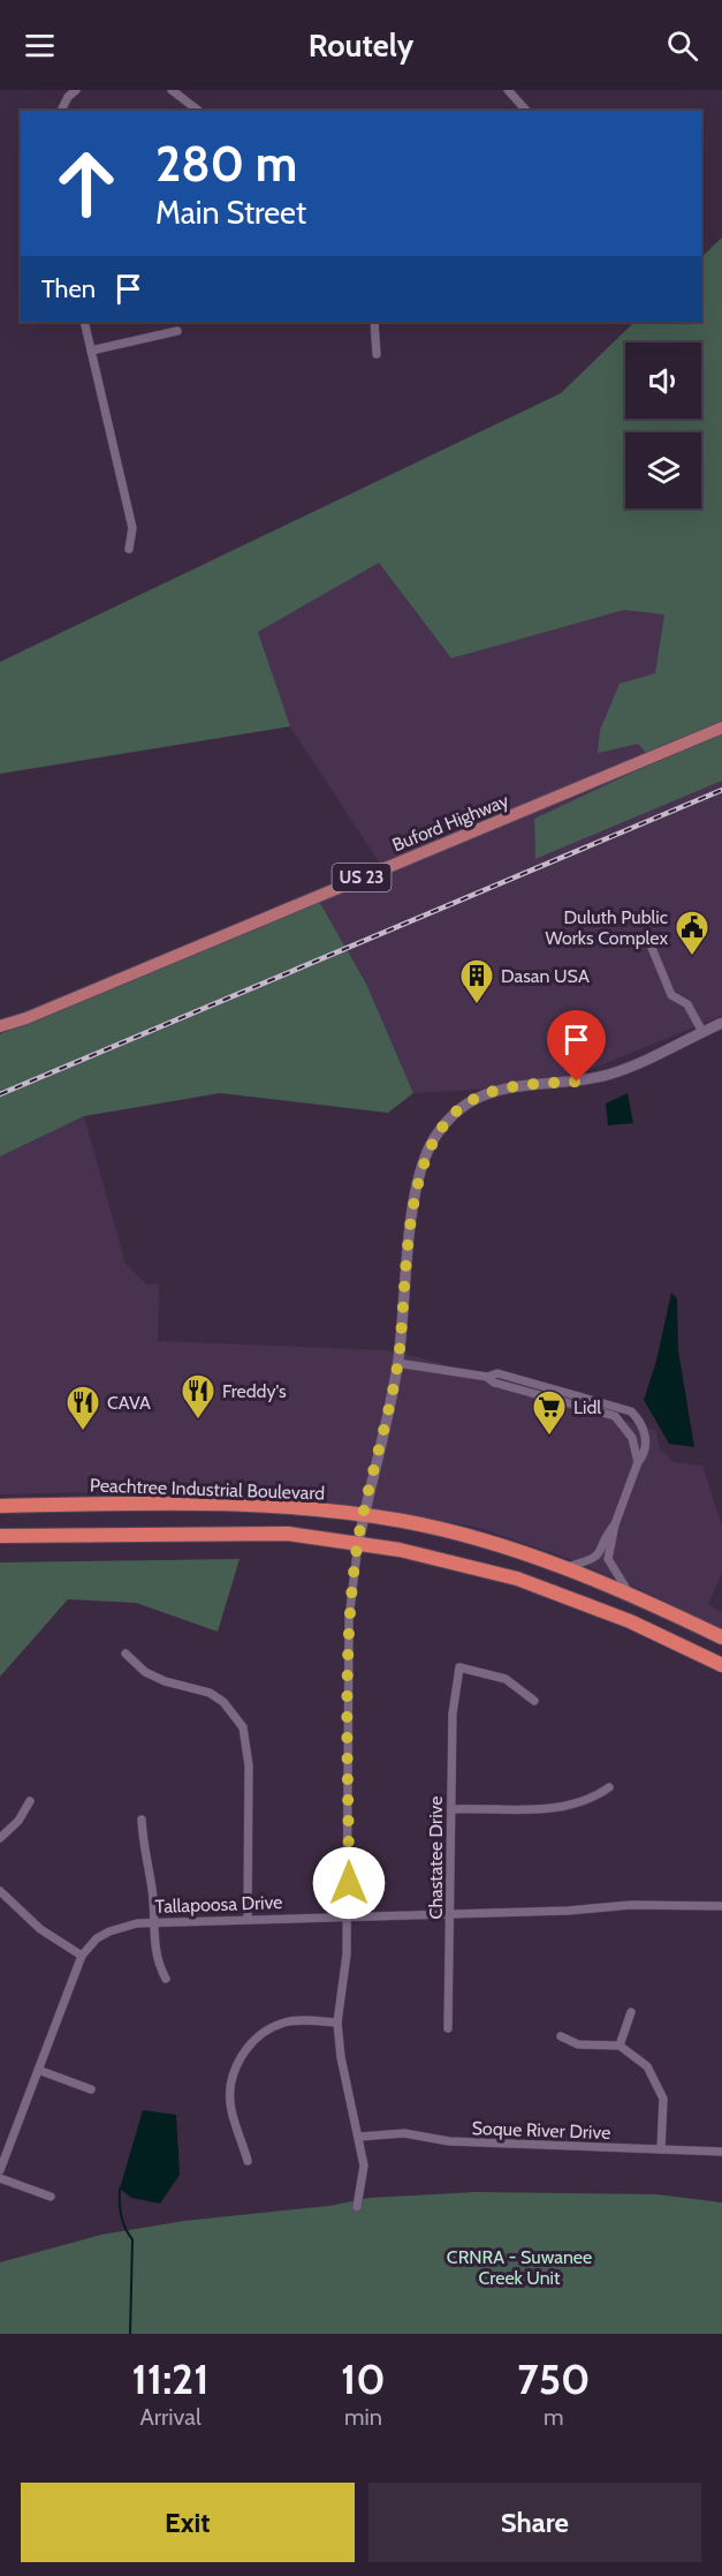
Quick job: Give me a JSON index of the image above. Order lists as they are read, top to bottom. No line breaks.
{"streets":{"highway":["Peachtree Industrial Boulevard"],"main road":["Buford Highway","US 23"],"street":["Chastatee Drive","Tallapoosa Drive","Soque River Drive"]},"crossings":[["Chastatee Drive","Tallapoosa Drive"]],"parks":["CRNRA - Suwanee Creek Unit"],"places":{"public building":["Duluth Public Works Complex"],"building":["Dasan USA"],"restaurant":["Freddy's","CAVA"],"supermarket":["Lidl"]},"page":{"header":"Routely","turn":["280 m","Main Street"],"then":"Then","eta":["11:21","Arrival","10","min","750","m"],"buttons":["Exit","Share"]}}
